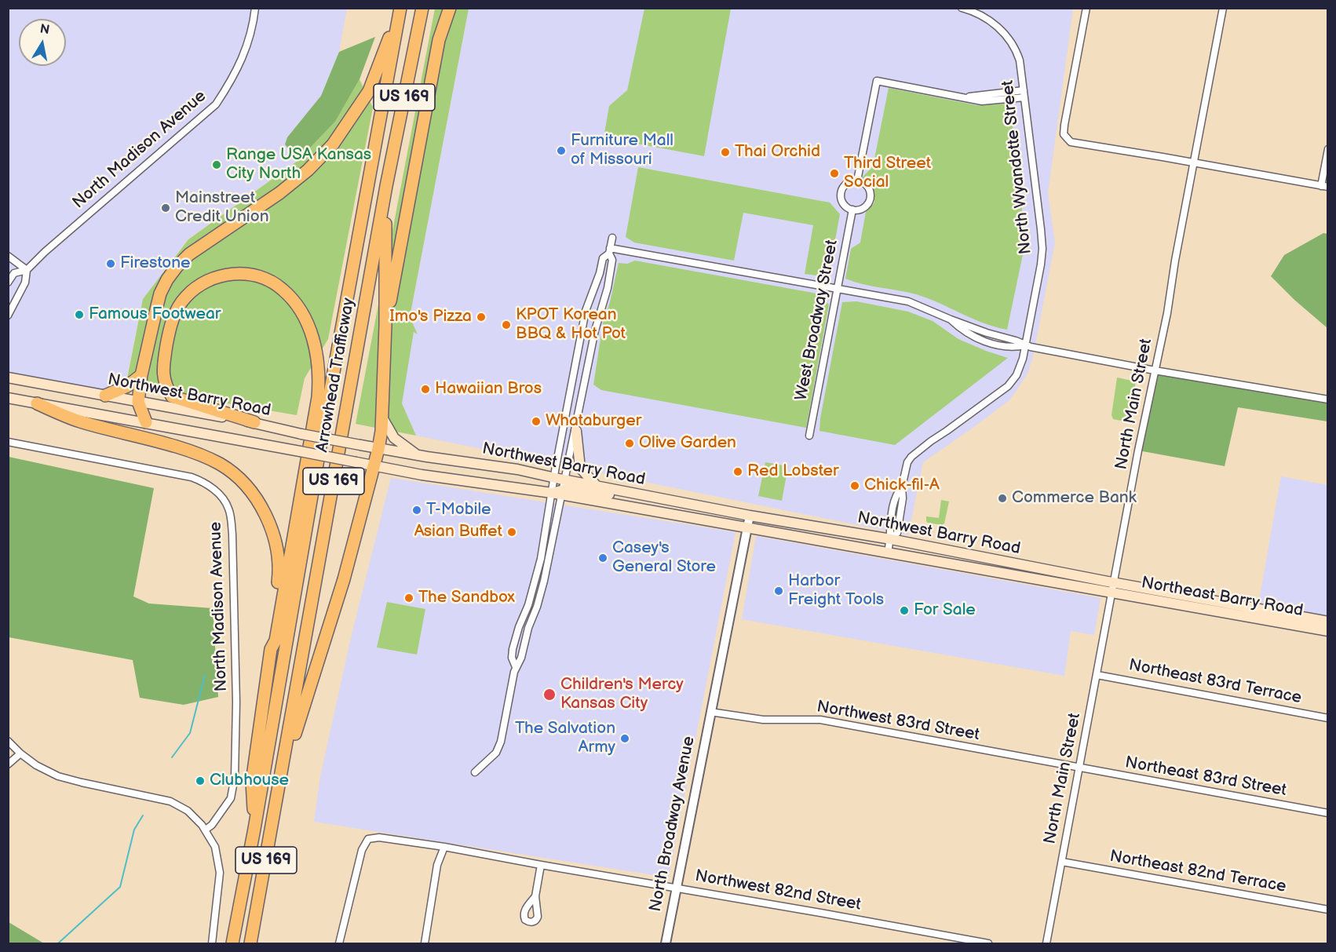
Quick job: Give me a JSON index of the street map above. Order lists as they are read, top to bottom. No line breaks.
{"streets":{"highway":["US 169","Arrowhead Trafficway"],"main road":["Northwest Barry Road","Northeast Barry Road"],"street":["North Madison Avenue","North Wyandotte Street","West Broadway Street","North Main Street","Northeast 83rd Terrace","Northwest 83rd Street","Northeast 83rd Street","North Broadway Avenue","Northeast 82nd Terrace","Northwest 82nd Street"]},"crossings":[["North Wyandotte Street","Northwest Barry Road"],["Northwest Barry Road","North Main Street"],["Northwest Barry Road","Northeast Barry Road"],["Northwest Barry Road","North Broadway Avenue"],["North Main Street","Northeast Barry Road"],["North Main Street","Northeast 83rd Terrace"],["North Main Street","Northwest 83rd Street"],["North Main Street","Northeast 83rd Street"],["North Main Street","Northeast 82nd Terrace"],["Northwest 83rd Street","Northeast 83rd Street"],["Northwest 83rd Street","North Broadway Avenue"],["North Broadway Avenue","Northwest 82nd Street"]],"places":["Furniture Mall of Missouri","Thai Orchid","Range USA Kansas City North","Third Street Social","Mainstreet Credit Union","Firestone","Famous Footwear","Imo's Pizza","KPOT Korean BBQ & Hot Pot","Hawaiian Bros","Whataburger","Olive Garden","Red Lobster","Chick-fil-A","Commerce Bank","T-Mobile","Asian Buffet","Casey's General Store","Harbor Freight Tools","The Sandbox","For Sale","Children's Mercy Kansas City","The Salvation Army","Clubhouse"],"north":"top"}
